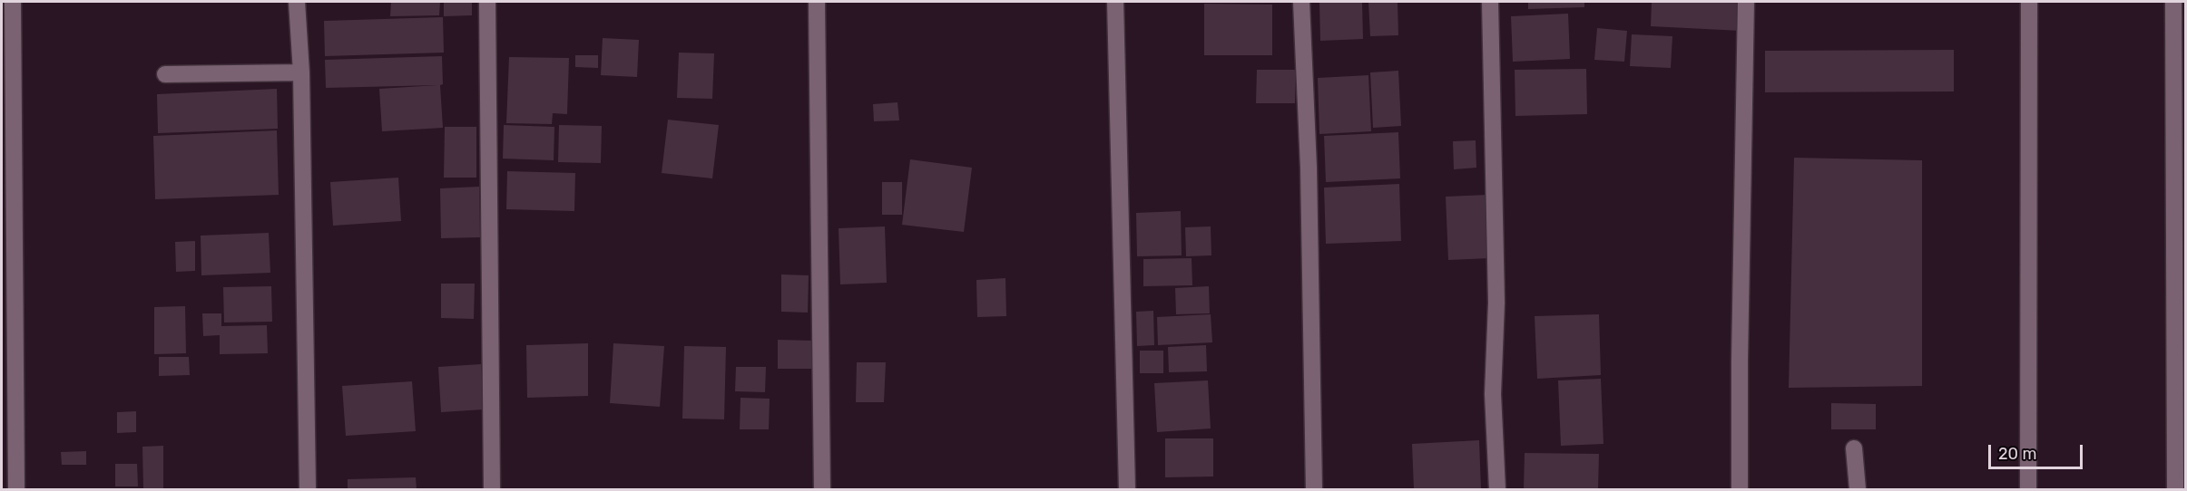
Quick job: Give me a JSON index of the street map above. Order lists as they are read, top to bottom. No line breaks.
{"scale_bar":"20 m"}
